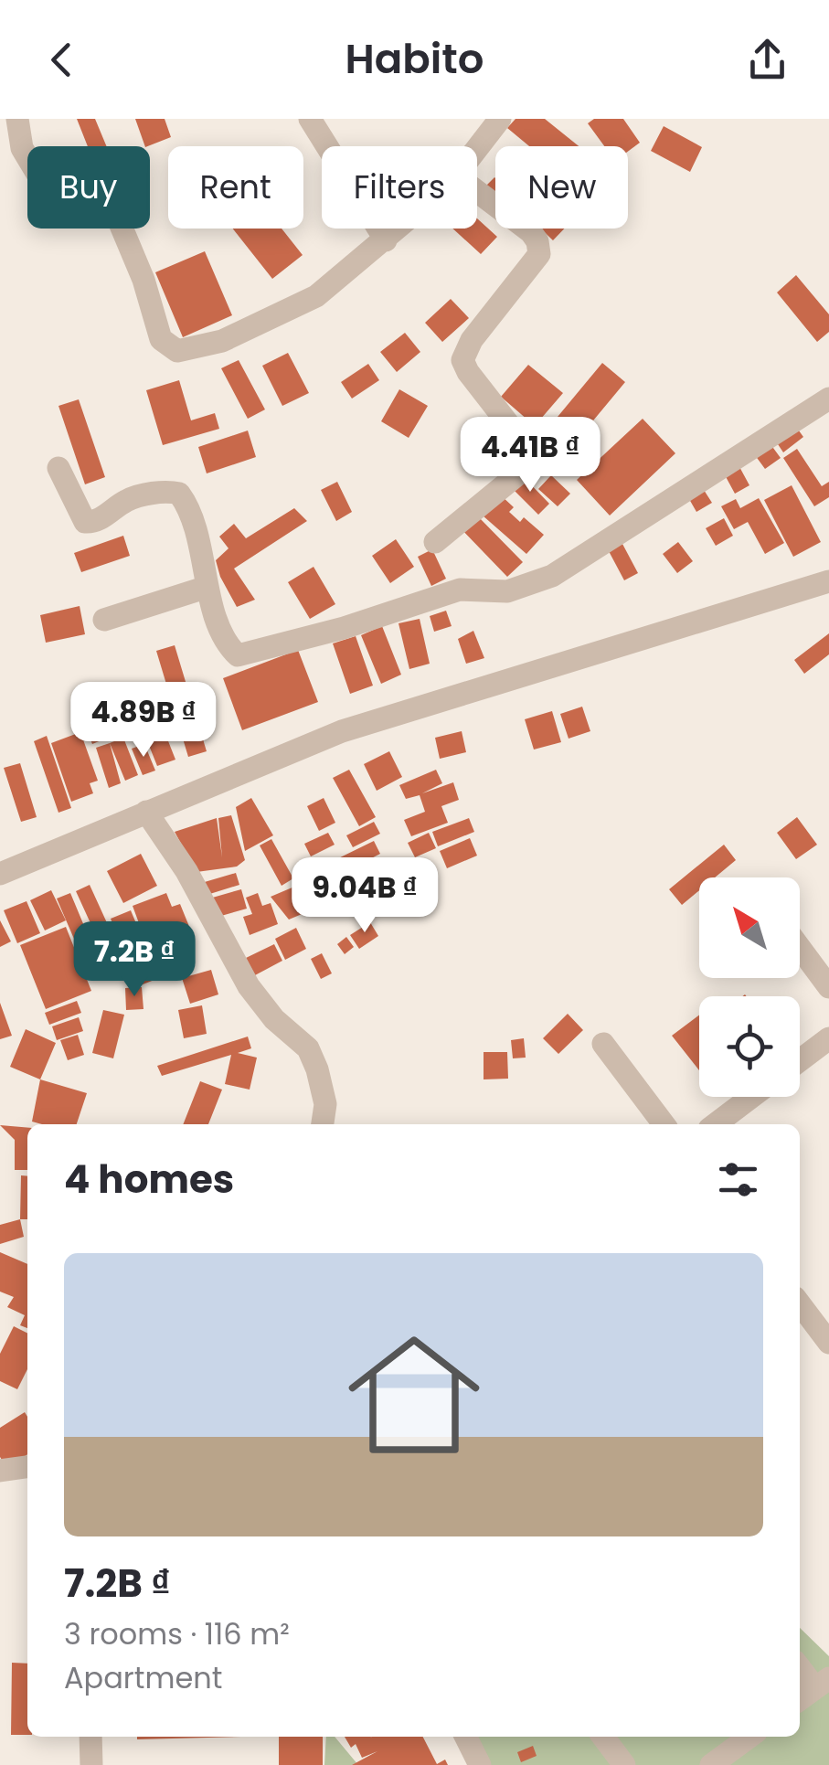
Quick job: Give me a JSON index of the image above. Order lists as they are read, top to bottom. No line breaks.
{"north":"top left","page":{"header":"Habito","chip":["Buy","Rent","Filters","New"],"price":["4.41B ₫","4.89B ₫","9.04B ₫","7.2B ₫"],"heading":"4 homes","list":[{"name":"7.2B ₫","note":"3 rooms · 116 m² · Apartment"}]}}
